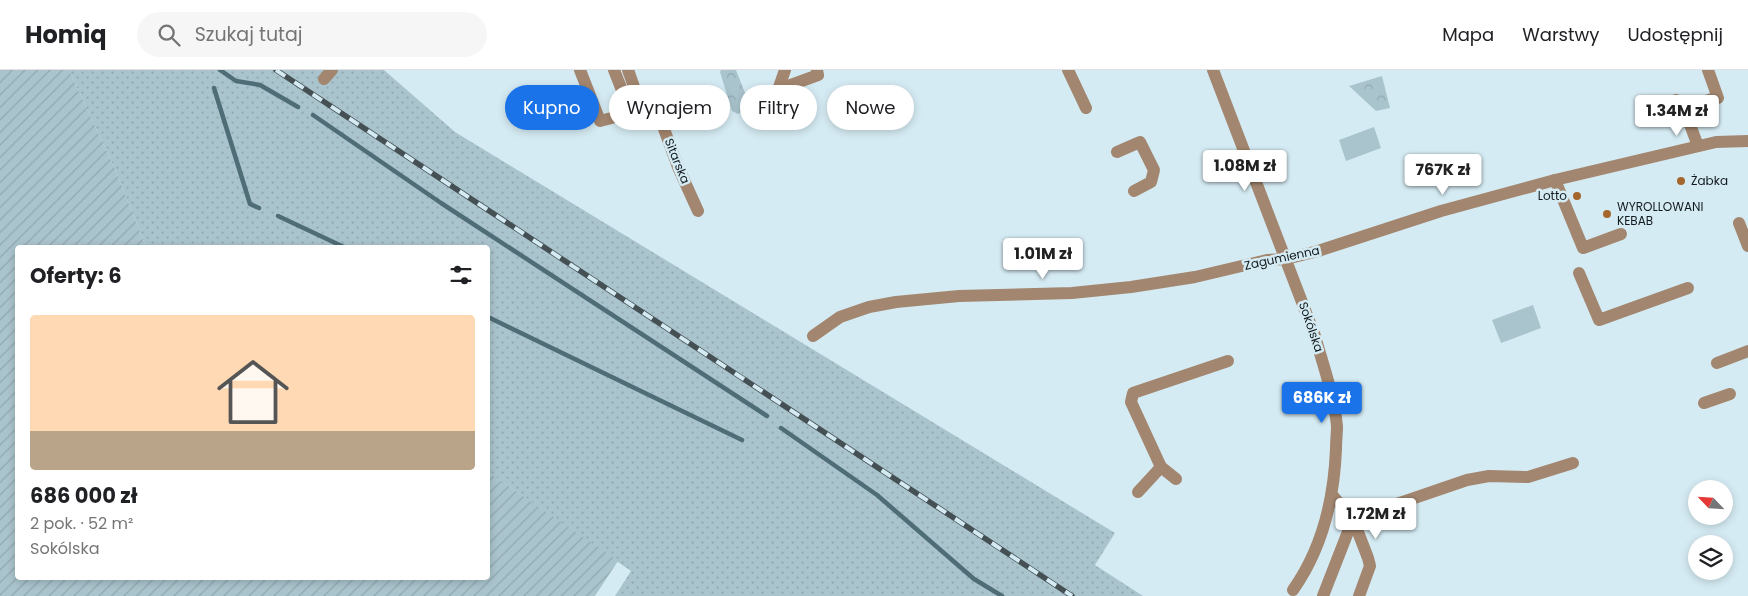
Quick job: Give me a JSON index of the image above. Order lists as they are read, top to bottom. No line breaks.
{"streets":{"street":["Sitarska","Zagumienna","Sokólska"]},"crossings":[["Zagumienna","Sokólska"]],"places":["Żabka","Lotto","WYROLLOWANI KEBAB"],"north":"top left","page":{"header":"Homiq","search":"Szukaj tutaj","nav":["Mapa","Warstwy","Udostępnij"],"chip":["Kupno","Wynajem","Filtry","Nowe"],"price":["1.34M zł","1.08M zł","767K zł","1.01M zł","686K zł","1.72M zł"],"heading":"Oferty: 6","list":[{"name":"686 000 zł","note":"2 pok. · 52 m² · Sokólska"}]}}
